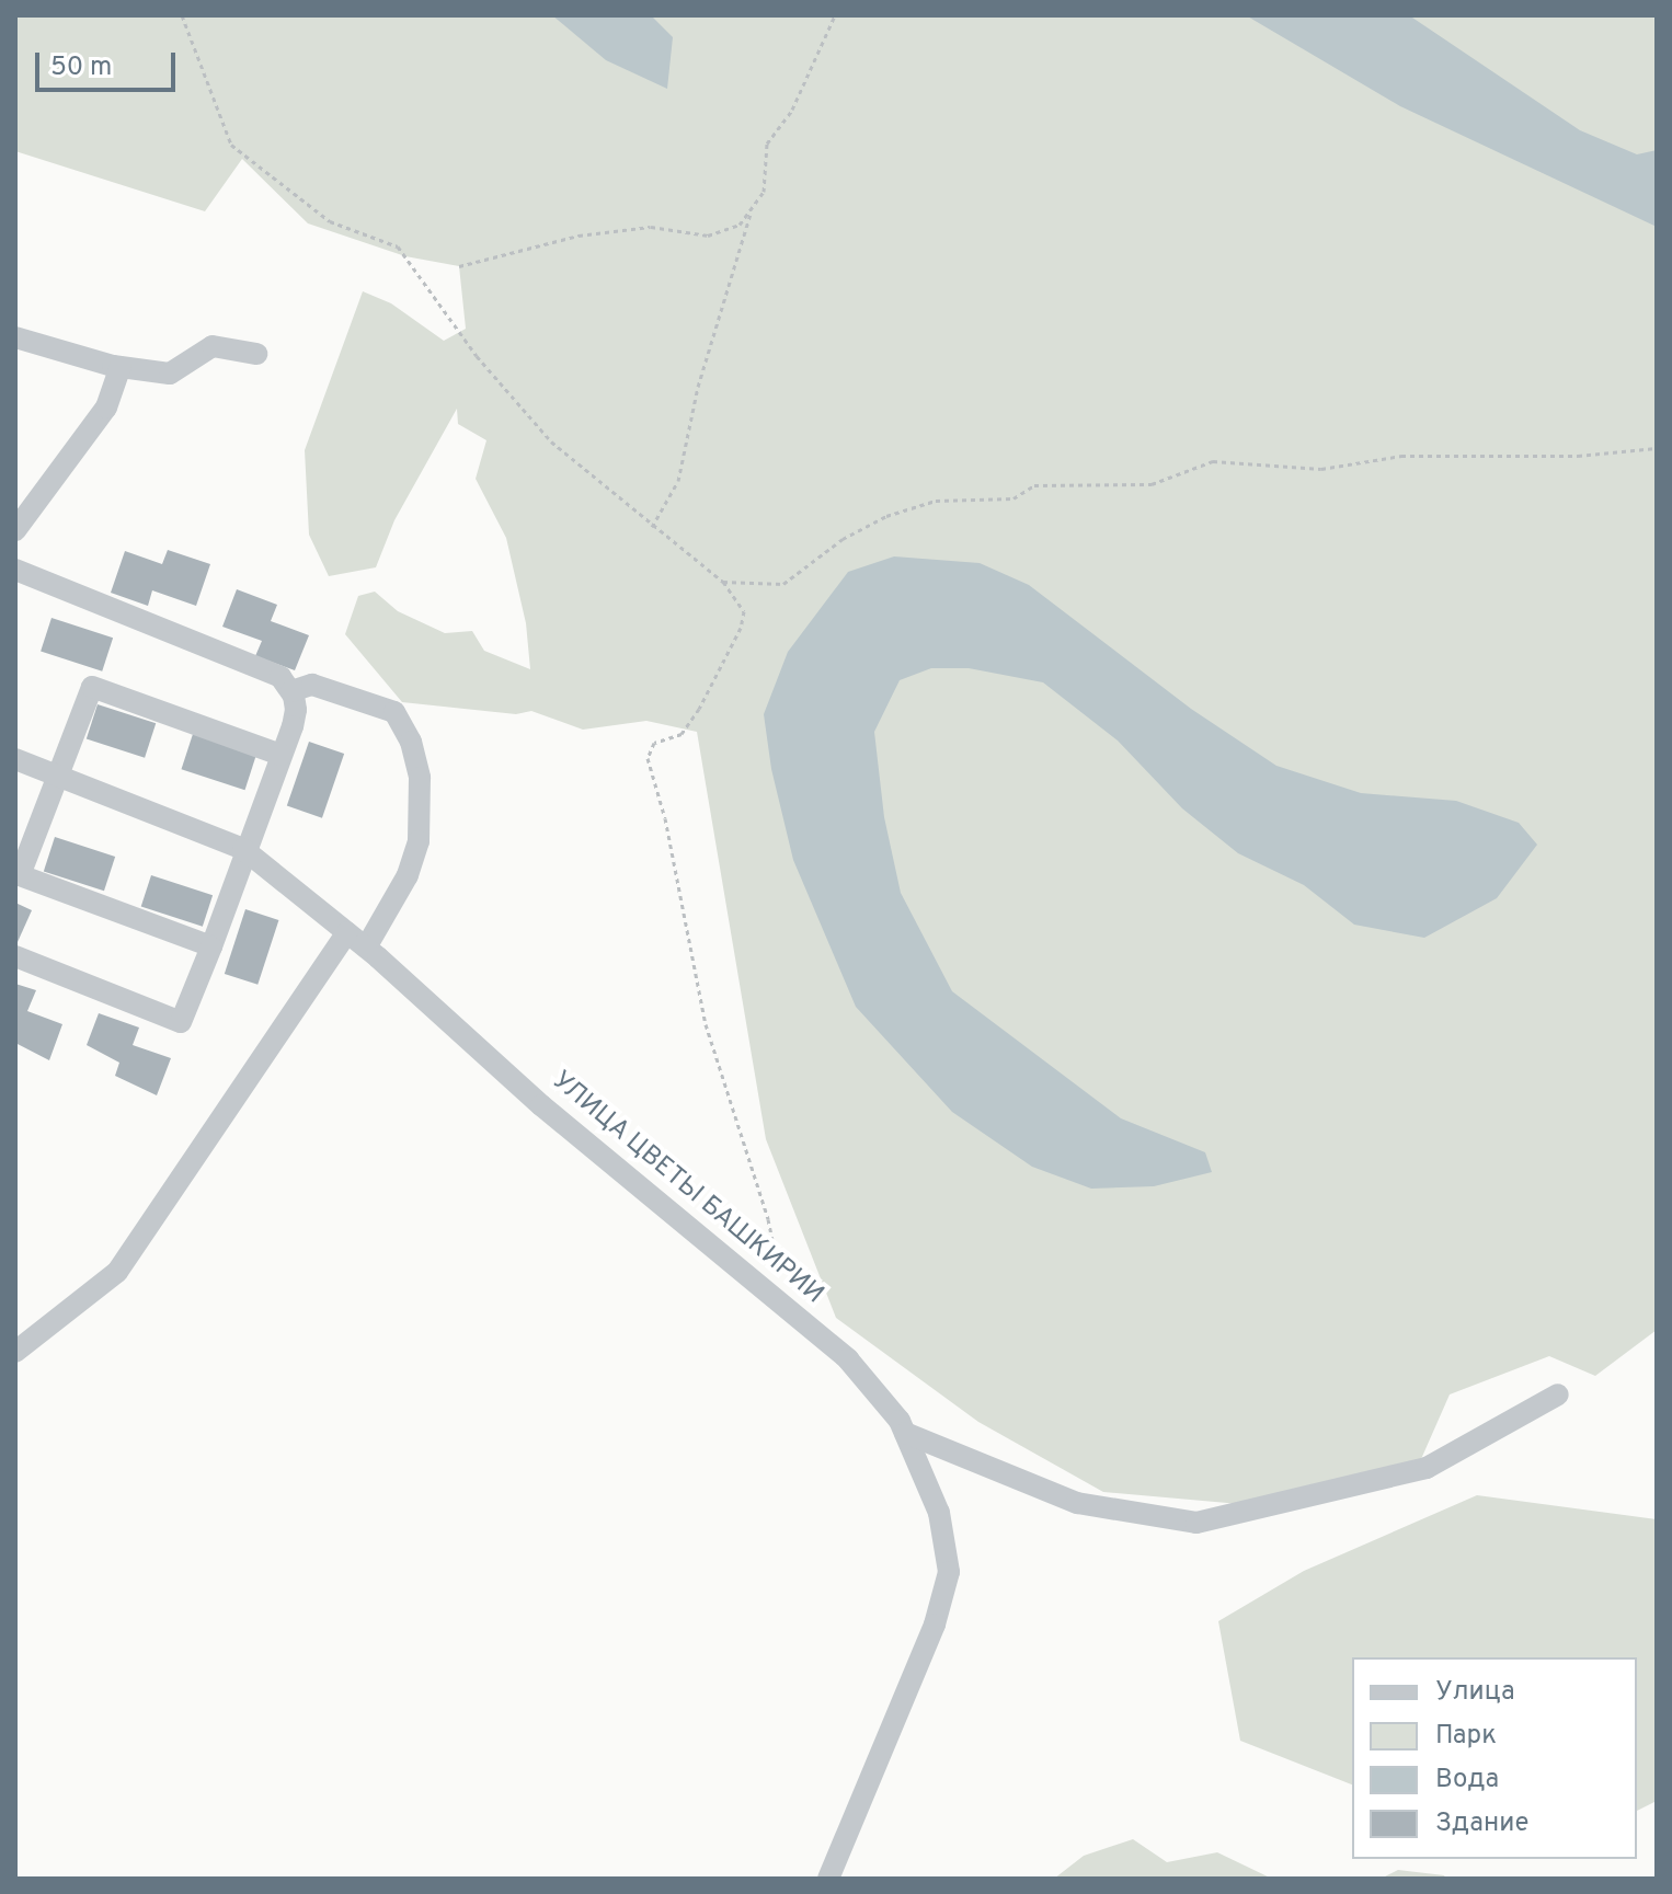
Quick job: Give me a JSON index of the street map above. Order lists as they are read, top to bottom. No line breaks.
{"streets":{"street":["УЛИЦА ЦВЕТЫ БАШКИРИИ"]},"legend":["Улица","Парк","Вода","Здание"],"scale_bar":"50 m"}
